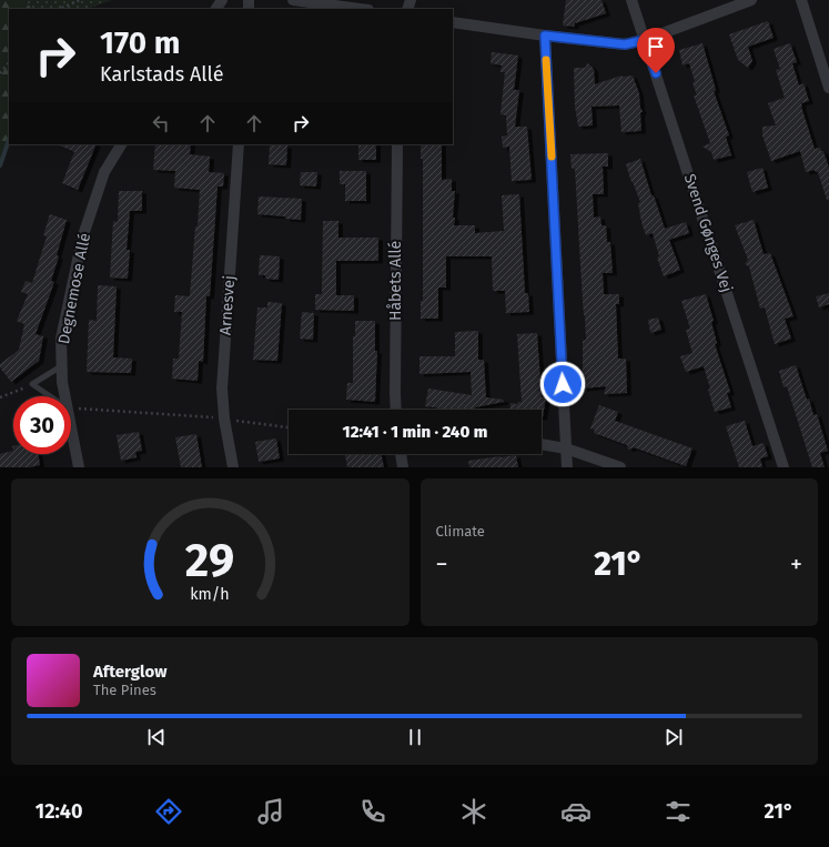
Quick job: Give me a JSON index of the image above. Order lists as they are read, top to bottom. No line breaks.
{"streets":{"street":["Svend Gønges Vej","Håbets Allé","Degnemose Allé","Arnesvej"]},"page":{"turn":["170 m","Karlstads Allé"],"limit":"30","trip":"12:41 · 1 min · 240 m","tile":"Climate","heat":["−","21°","+"],"song":["Afterglow","The Pines"],"tabs":["12:40","21°"],"gauge":["29","km/h"]}}
